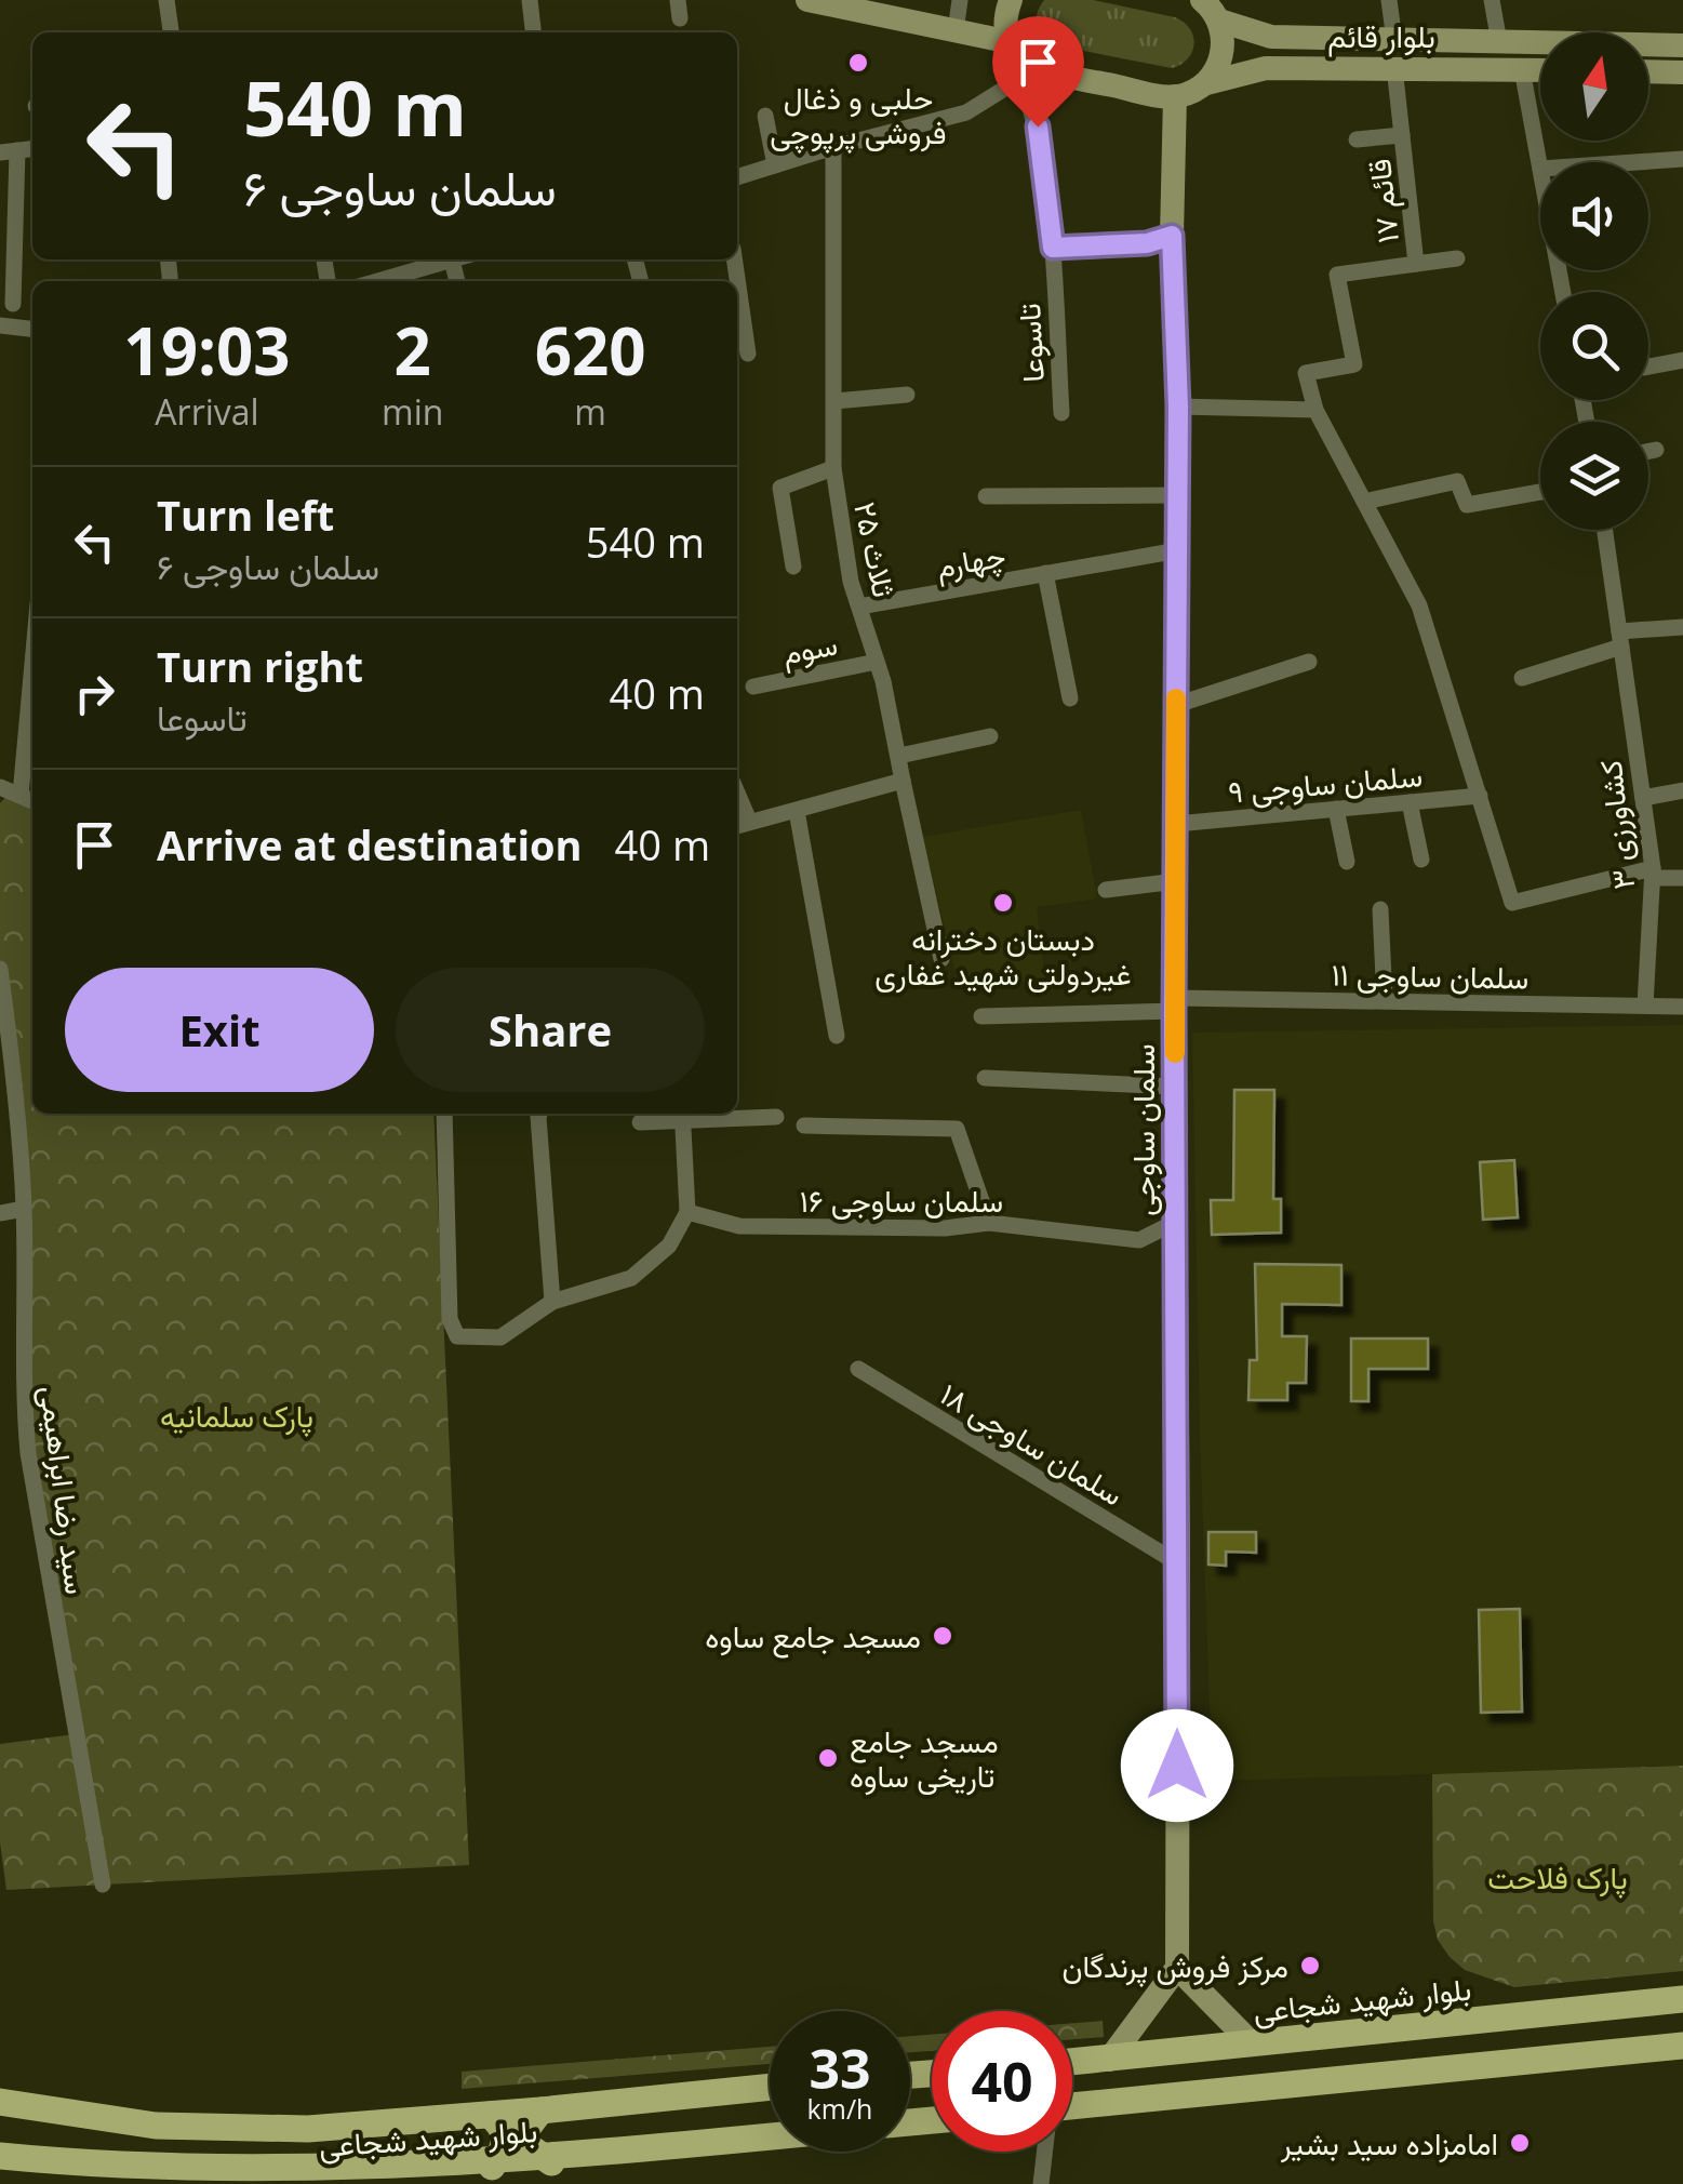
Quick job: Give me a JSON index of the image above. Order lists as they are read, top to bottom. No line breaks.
{"streets":{"main road":["بلوار شهید شجاعی"],"street":["بلوار قائم","قائم ۱۷","تاسوعا","ثلاث ۲۵","چهارم","سوم","سلمان ساوجی ۹","کشاورزی ۳","سلمان ساوجی ۱۱","سلمان ساوجی","سلمان ساوجی ۱۶","سلمان ساوجی ۱۸","سید رضا ابراهیمی"]},"crossings":[["بلوار قائم","قائم ۱۷"],["بلوار قائم","سلمان ساوجی"],["ثلاث ۲۵","چهارم"],["ثلاث ۲۵","سوم"],["چهارم","سلمان ساوجی"],["سلمان ساوجی ۹","سلمان ساوجی"],["کشاورزی ۳","سلمان ساوجی ۱۱"],["سلمان ساوجی ۱۱","سلمان ساوجی"],["سلمان ساوجی","سلمان ساوجی ۱۶"],["سلمان ساوجی","سلمان ساوجی ۱۸"]],"parks":["پارک سلمانیه","پارک فلاحت"],"places":["حلبی و ذغال فروشی پرپوچی","دبستان دخترانه غیردولتی شهید غفاری","مسجد جامع ساوه","مسجد جامع تاریخی ساوه","مرکز فروش پرندگان","امامزاده سید بشیر"],"north":"top","page":{"turn":["540 m","سلمان ساوجی ۶"],"eta":["19:03","Arrival","2","min","620","m"],"list":[{"name":"Turn left","note":"سلمان ساوجی ۶","value":"540 m"},{"name":"Turn right","note":"تاسوعا","value":"40 m"},{"name":"Arrive at destination","value":"40 m"}],"buttons":["Exit","Share"],"speed":"33 km/h","limit":"40"}}
